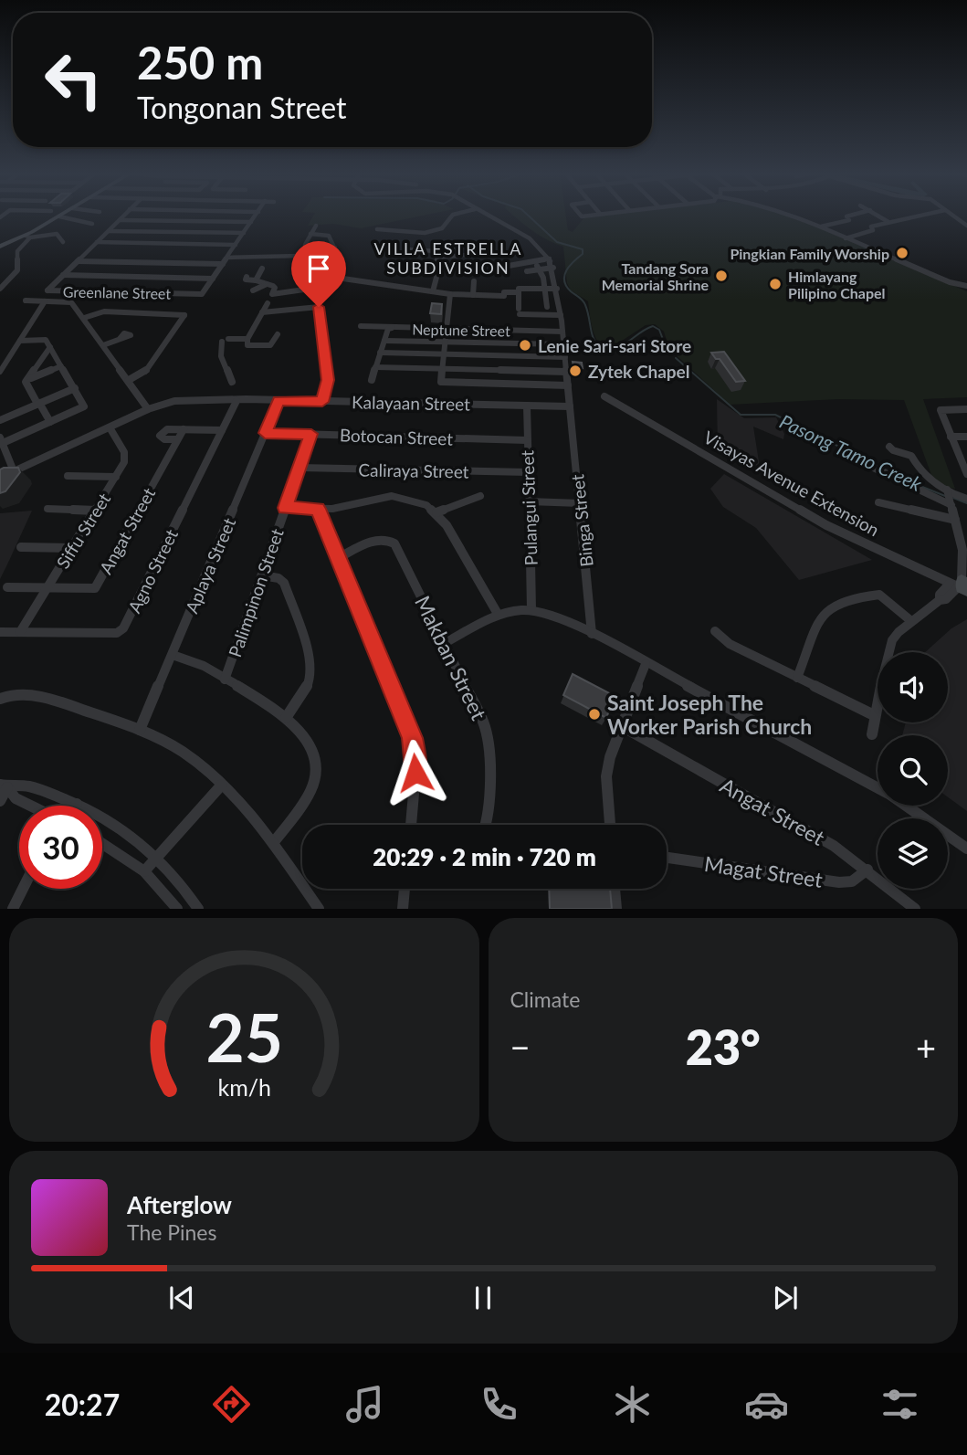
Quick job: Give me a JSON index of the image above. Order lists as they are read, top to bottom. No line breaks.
{"streets":{"street":["Greenlane Street","Neptune Street","Kalayaan Street","Botocan Street","Caliraya Street","Visayas Avenue Extension","Pulangui Street","Binga Street","Siffu Street","Angat Street","Aplaya Street","Agno Street","Palimpinon Street","Makban Street","Magat Street"]},"crossings":[["Neptune Street","Binga Street"],["Kalayaan Street","Pulangui Street"],["Kalayaan Street","Binga Street"],["Kalayaan Street","Siffu Street"],["Kalayaan Street","Aplaya Street"],["Kalayaan Street","Agno Street"],["Botocan Street","Pulangui Street"],["Botocan Street","Aplaya Street"],["Botocan Street","Palimpinon Street"],["Caliraya Street","Pulangui Street"],["Caliraya Street","Palimpinon Street"],["Siffu Street","Angat Street"],["Siffu Street","Agno Street"],["Angat Street","Magat Street"]],"districts":["VILLA ESTRELLA SUBDIVISION"],"water":["Pasong Tamo Creek"],"places":["Pingkian Family Worship","Tandang Sora Memorial Shrine","Himlayang Pilipino Chapel","Lenie Sari-sari Store","Zytek Chapel","Saint Joseph The Worker Parish Church"],"page":{"turn":["250 m","Tongonan Street"],"limit":"30","trip":"20:29 · 2 min · 720 m","tile":"Climate","heat":["−","23°","+"],"song":["Afterglow","The Pines"],"tabs":"20:27","gauge":["25","km/h"]}}
